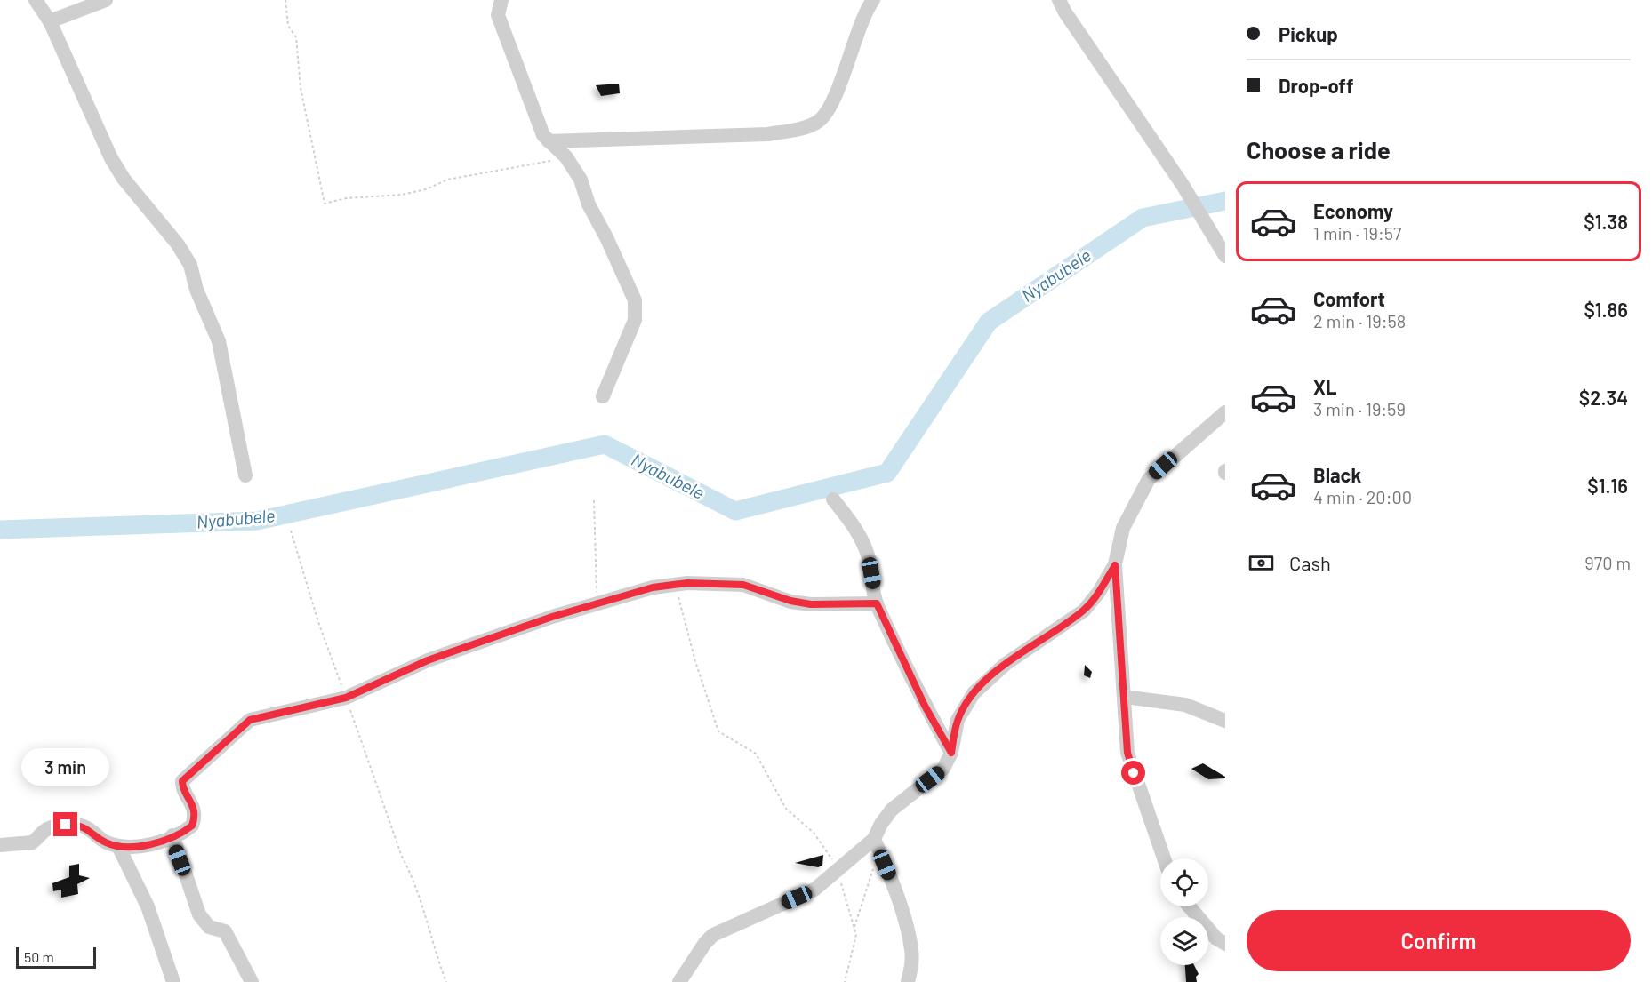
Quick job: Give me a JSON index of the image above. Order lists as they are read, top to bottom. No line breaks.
{"water":["Nyabubele"],"scale_bar":"50 m","page":{"banner":["Pickup","Drop-off"],"heading":"Choose a ride","list":[{"name":"Economy","note":"1 min · 19:57","value":"$1.38"},{"name":"Comfort","note":"2 min · 19:58","value":"$1.86"},{"name":"XL","note":"3 min · 19:59","value":"$2.34"},{"name":"Black","note":"4 min · 20:00","value":"$1.16"}],"pay":["Cash","970 m"],"bubble":"3 min","buttons":"Confirm","scale":"50 m"}}
